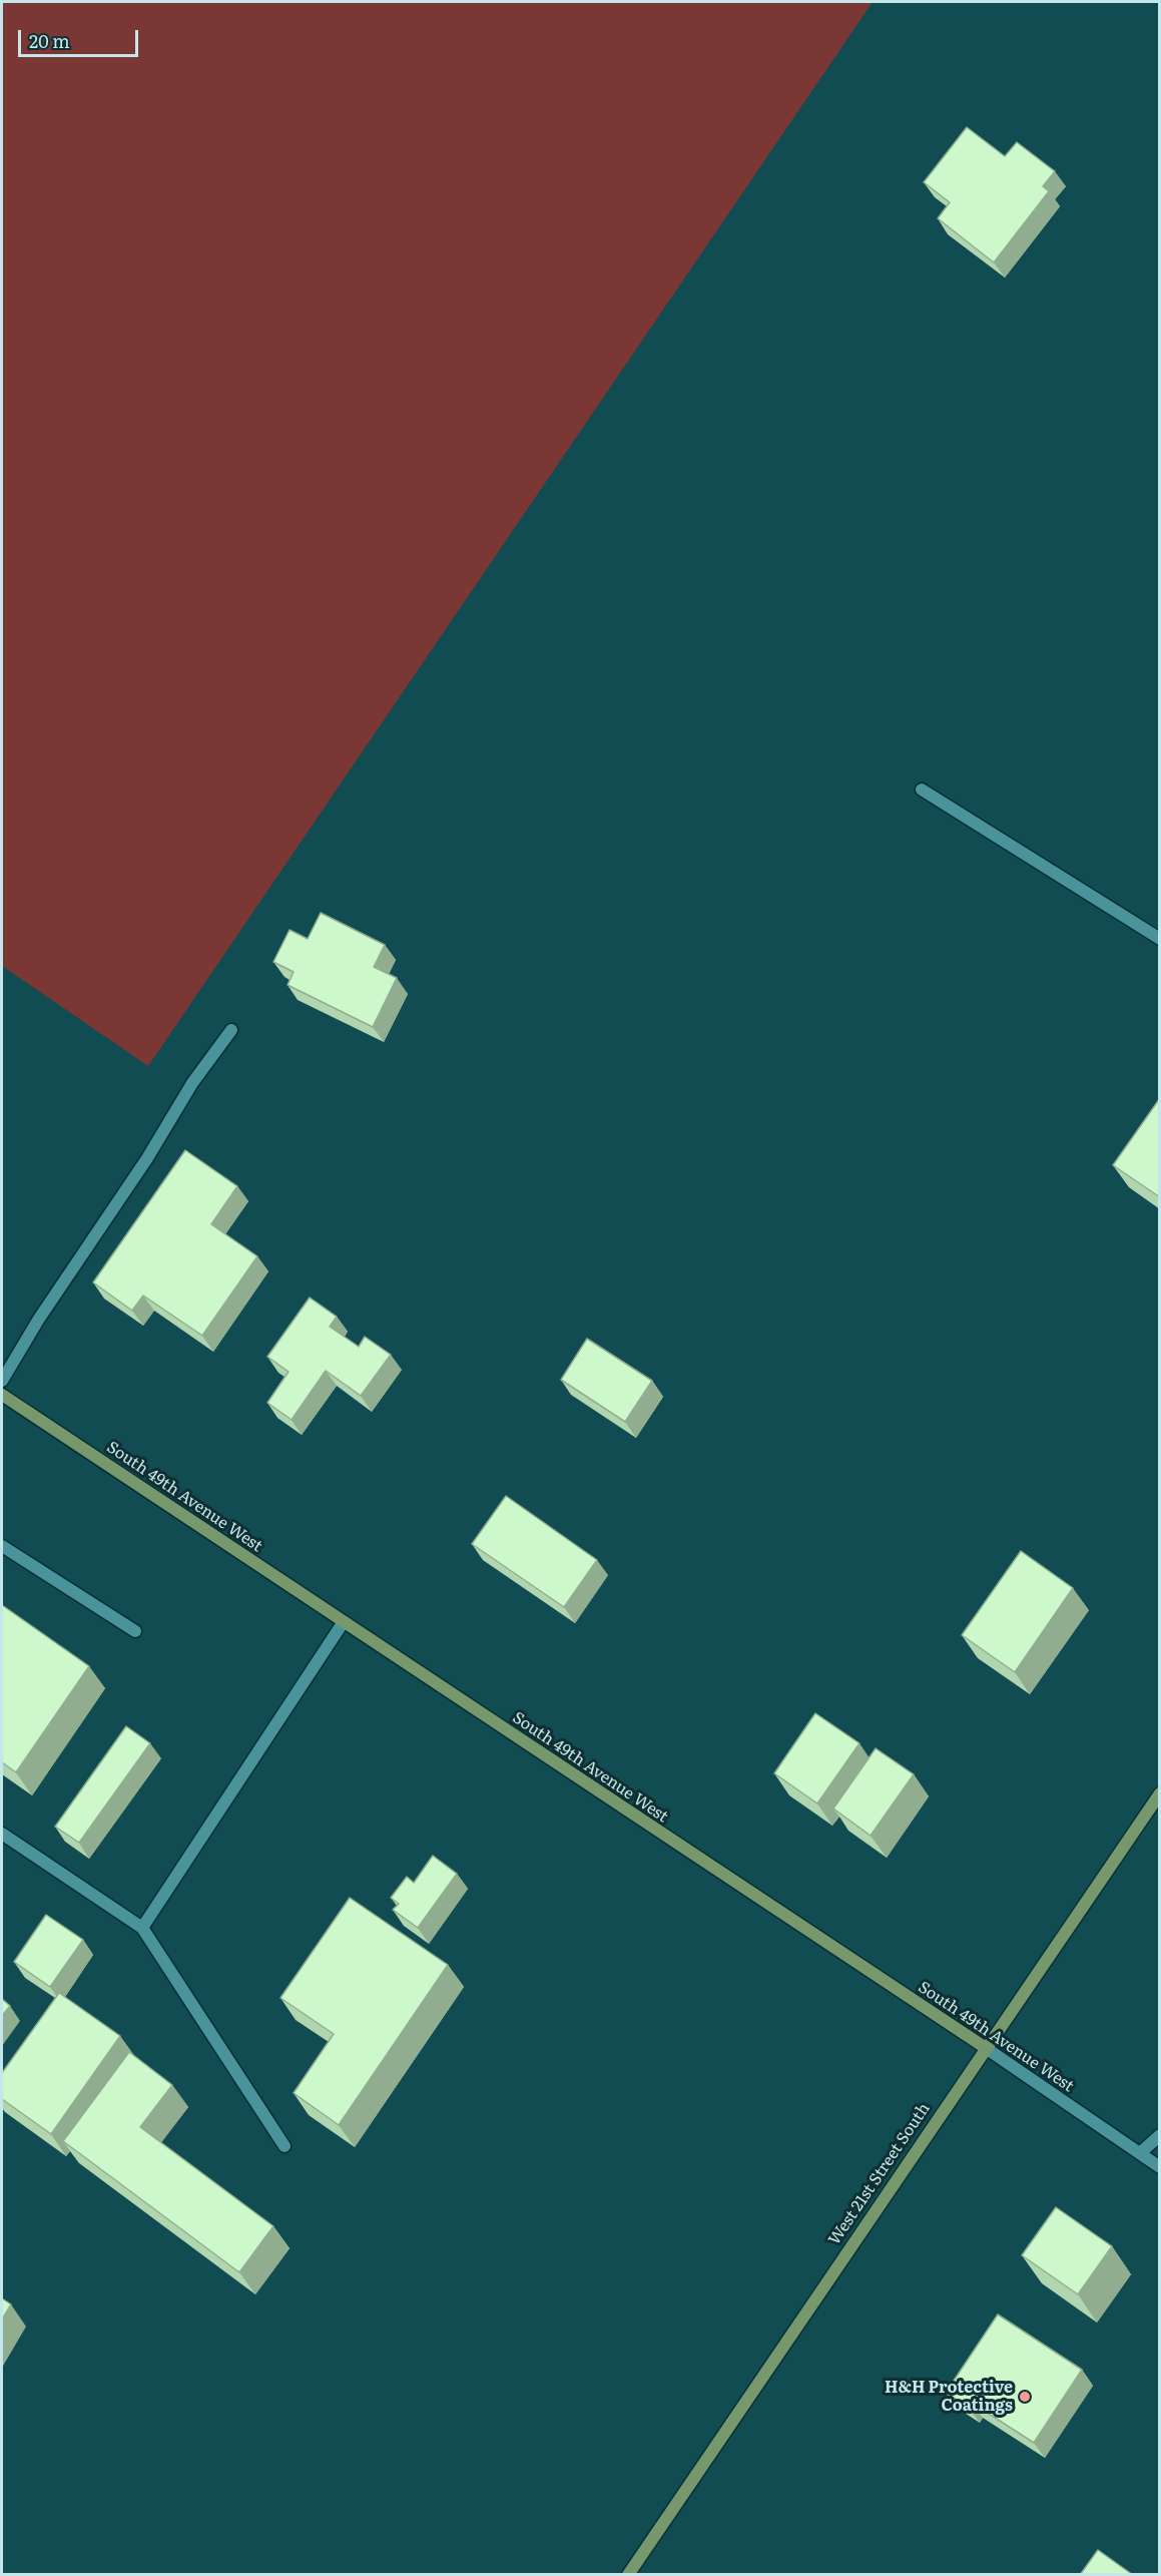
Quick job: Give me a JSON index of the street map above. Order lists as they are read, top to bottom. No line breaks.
{"streets":{"street":["South 49th Avenue West","West 21st Street South"]},"crossings":[["South 49th Avenue West","West 21st Street South"]],"places":["H&H Protective Coatings"],"scale_bar":"20 m"}
